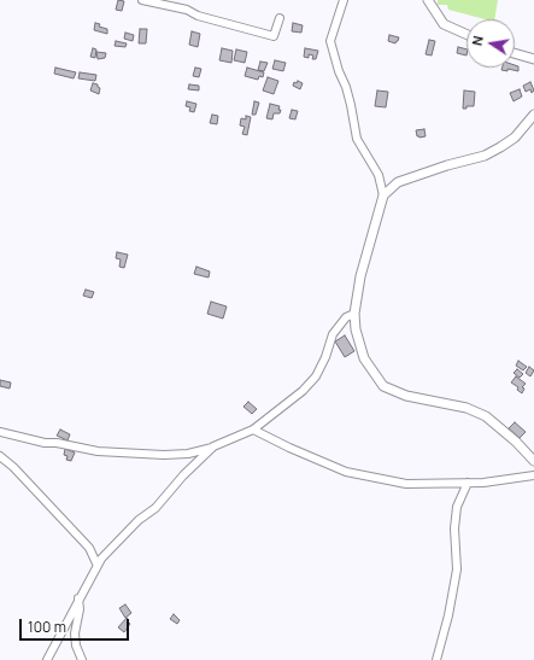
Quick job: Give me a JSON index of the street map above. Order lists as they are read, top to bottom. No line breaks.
{"scale_bar":"100 m","north":"left"}
